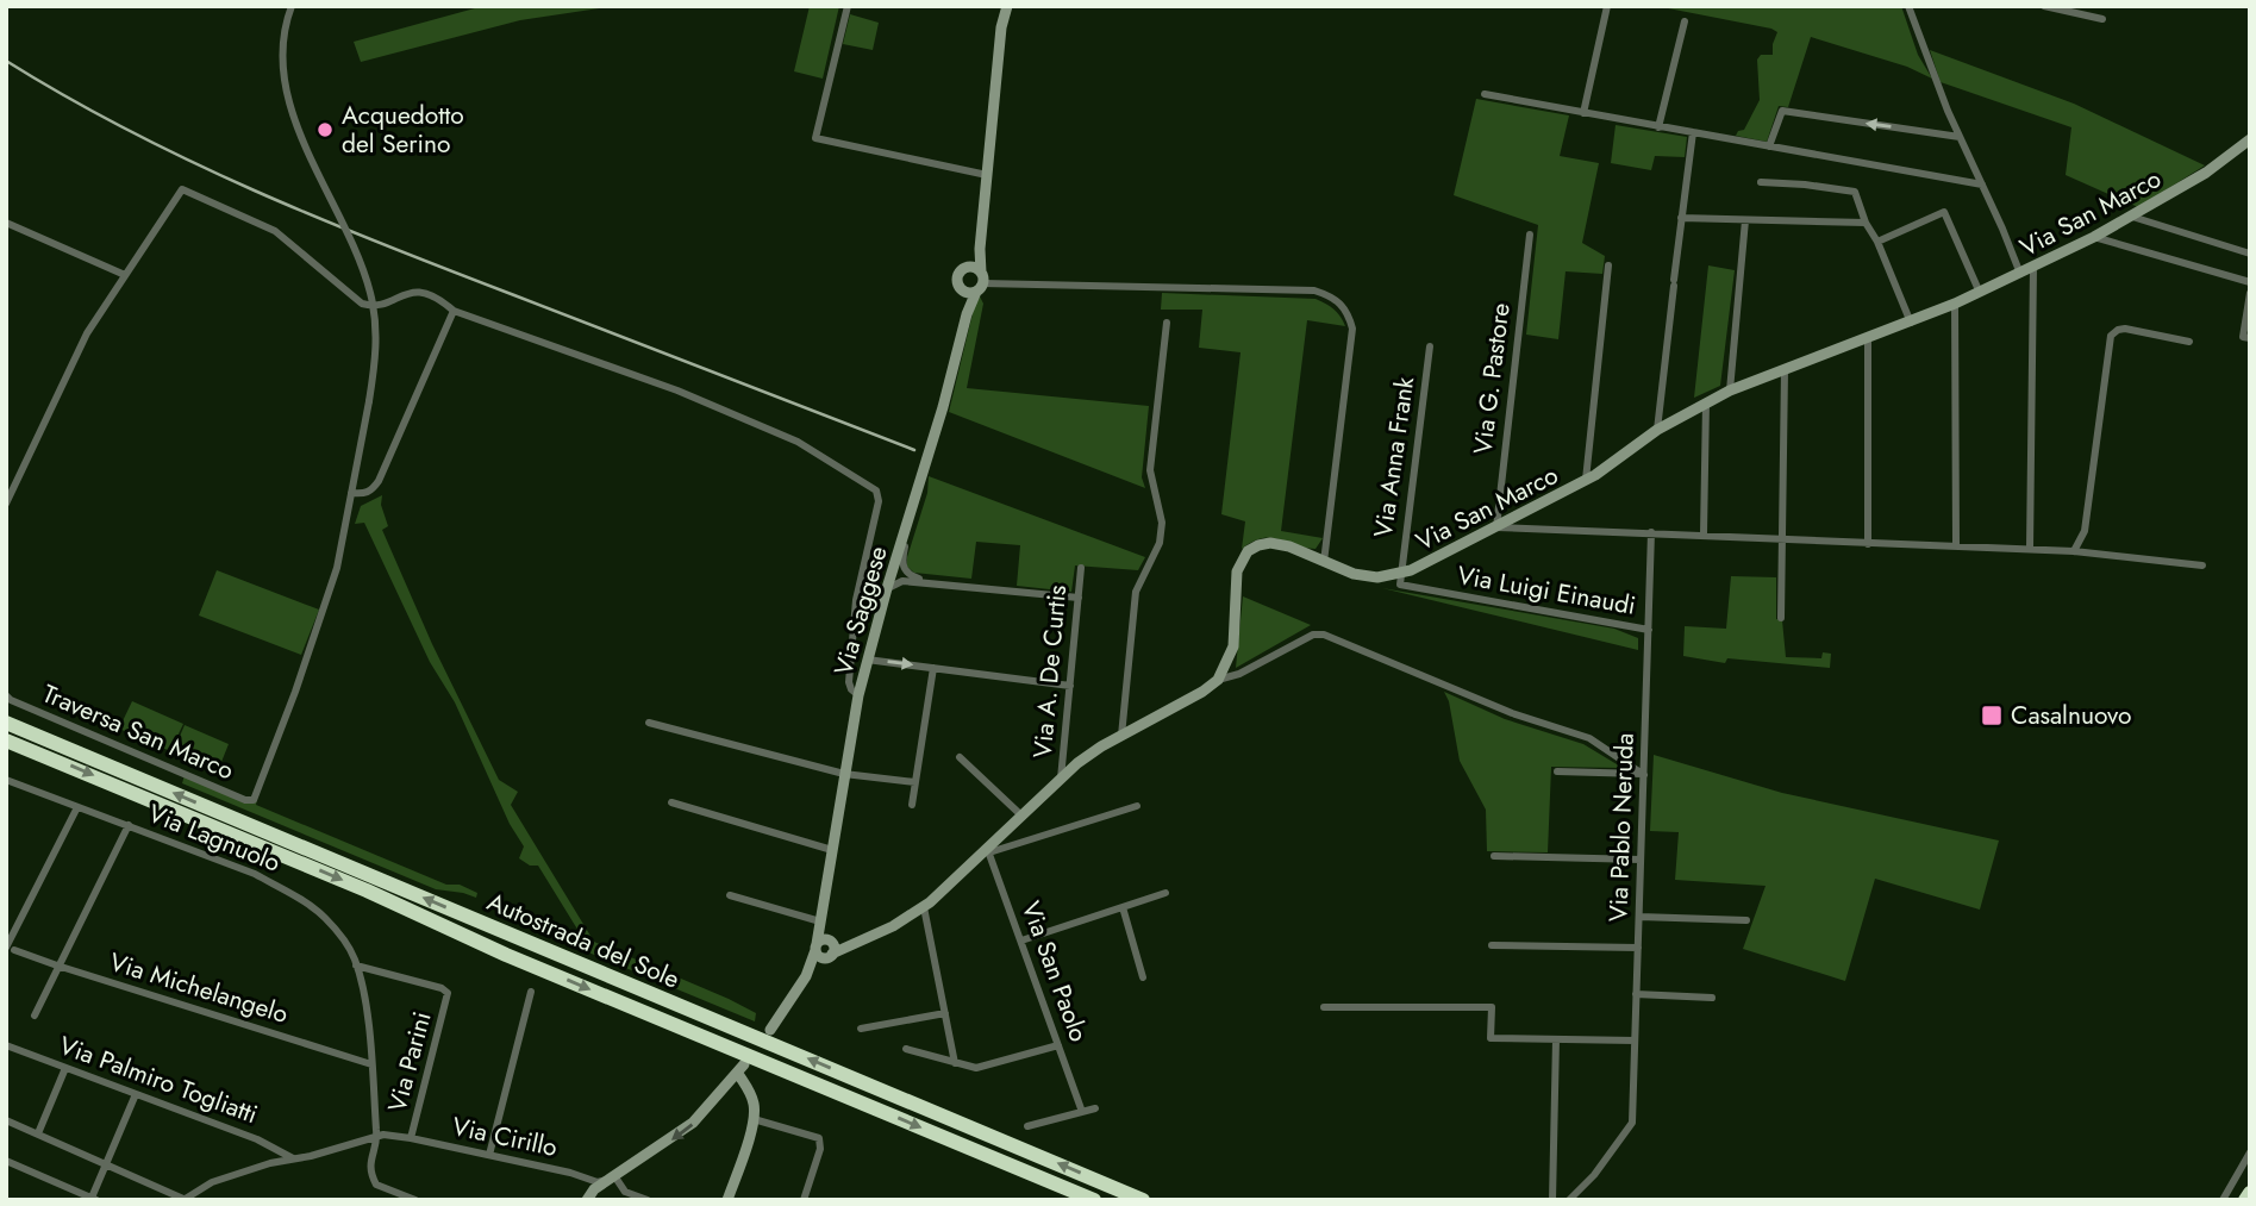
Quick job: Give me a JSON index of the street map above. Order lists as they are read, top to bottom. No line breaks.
{"streets":{"highway":["Autostrada del Sole"],"main road":["Via San Marco","Via Saggese"],"street":["Via G. Pastore","Via Anna Frank","Via Luigi Einaudi","Via A. De Curtis","Traversa San Marco","Via Pablo Neruda","Via Lagnuolo","Via San Paolo","Via Michelangelo","Via Parini","Via Palmiro Togliatti","Via Cirillo"]},"crossings":[["Via San Marco","Via G. Pastore"],["Via San Marco","Via Anna Frank"],["Via San Marco","Via Luigi Einaudi"],["Via Anna Frank","Via Luigi Einaudi"],["Via Luigi Einaudi","Via Pablo Neruda"],["Via Lagnuolo","Via Michelangelo"],["Via Lagnuolo","Via Parini"],["Via Lagnuolo","Via Cirillo"],["Via Parini","Via Cirillo"],["Via Palmiro Togliatti","Via Cirillo"]],"places":{"other":["Acquedotto del Serino"],"transit":["Casalnuovo"]}}
